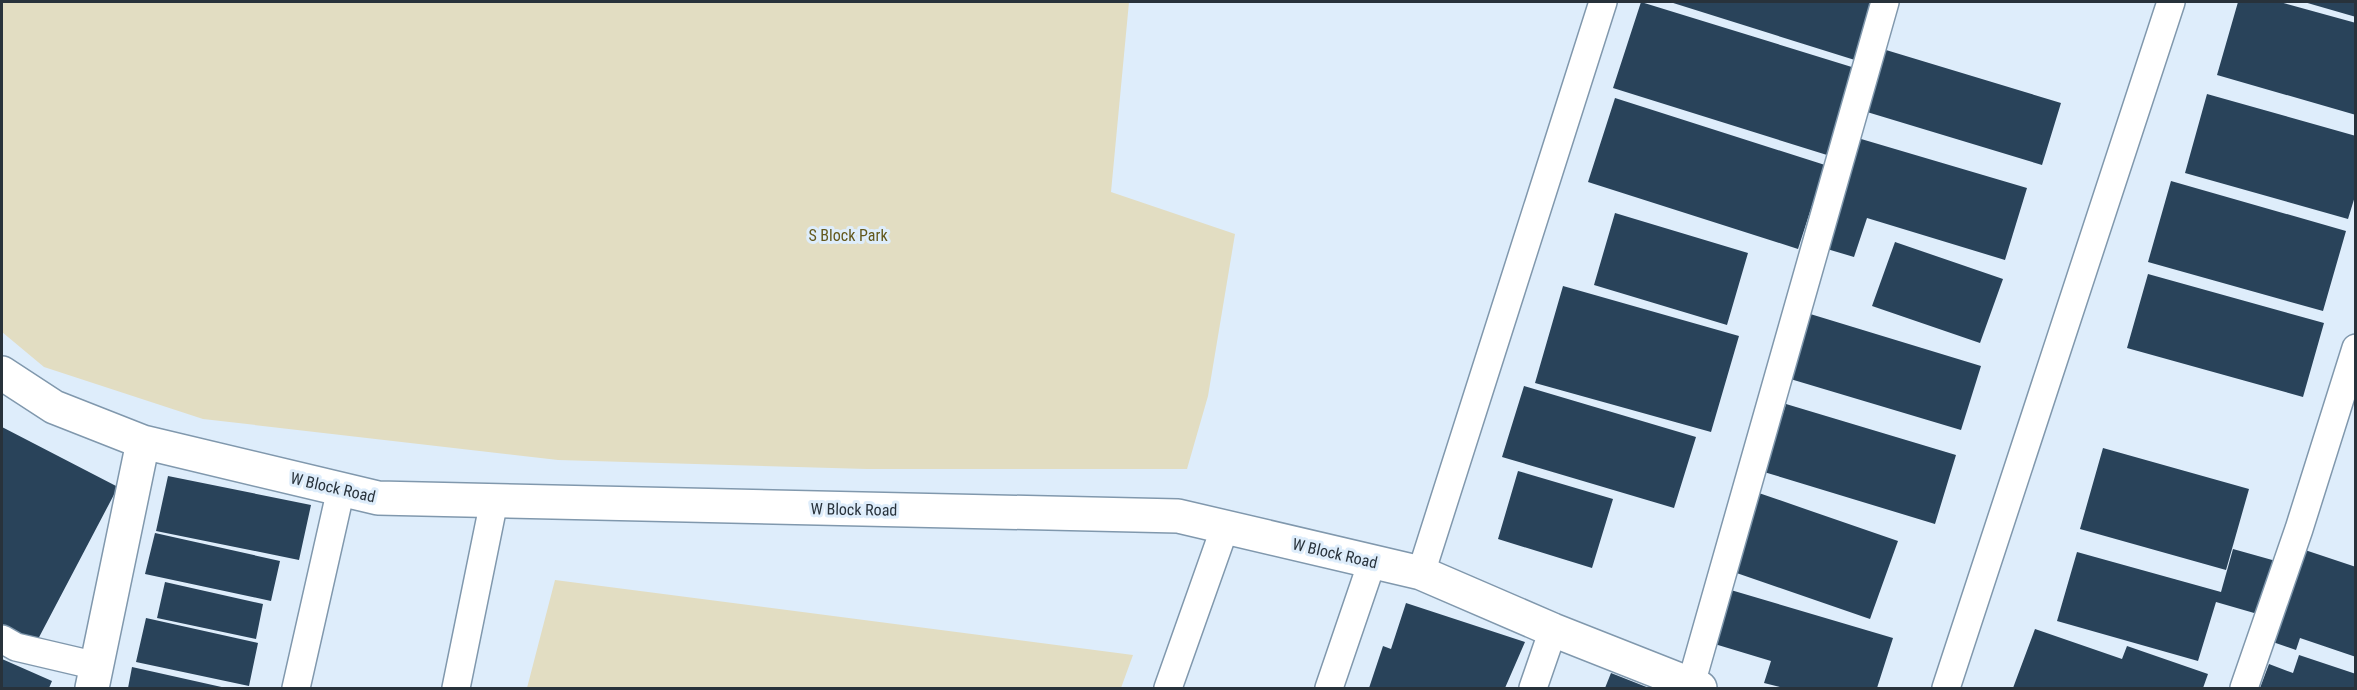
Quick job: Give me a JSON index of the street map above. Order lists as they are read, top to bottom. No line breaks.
{"streets":{"street":["W Block Road"]},"parks":["S Block Park"]}
